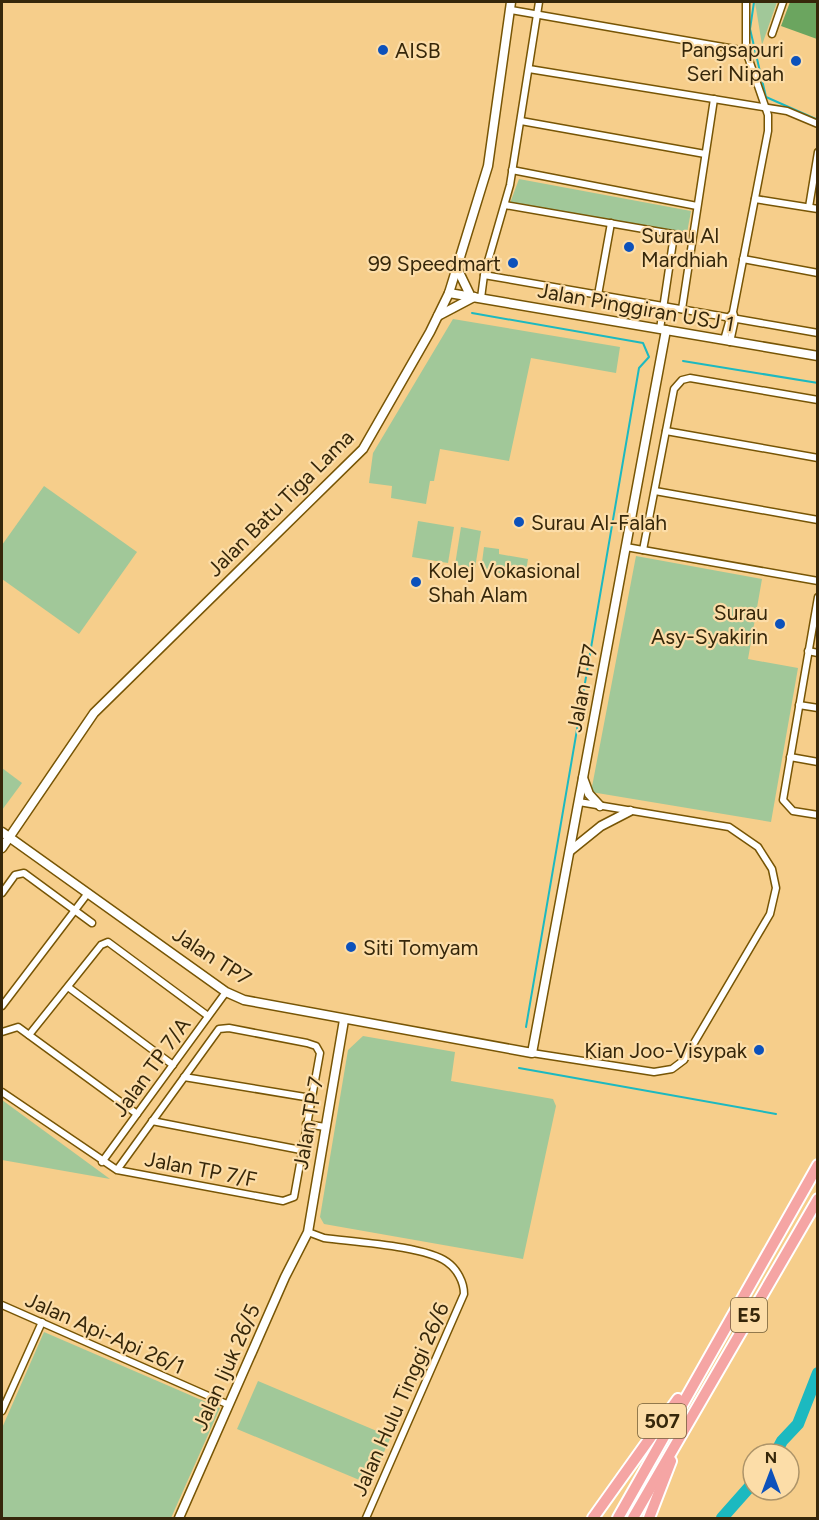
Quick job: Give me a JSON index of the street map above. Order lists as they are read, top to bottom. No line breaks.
{"streets":{"highway":["E5","507"],"street":["Jalan Pinggiran USJ 1","Jalan Batu Tiga Lama","Jalan TP7","Jalan TP 7/A","Jalan TP 7","Jalan TP 7/F","Jalan Api-Api 26/1","Jalan Ijuk 26/5","Jalan Hulu Tinggi 26/6"]},"crossings":[["Jalan Pinggiran USJ 1","Jalan Batu Tiga Lama"],["Jalan Pinggiran USJ 1","Jalan TP7"],["Jalan Batu Tiga Lama","Jalan TP7"],["Jalan TP7","Jalan TP 7/A"],["Jalan TP7","Jalan TP 7"],["Jalan TP 7/A","Jalan TP 7/F"],["Jalan TP 7","Jalan Ijuk 26/5"],["Jalan TP 7","Jalan Hulu Tinggi 26/6"],["E5","507"],["Jalan Api-Api 26/1","Jalan Ijuk 26/5"],["Jalan Ijuk 26/5","Jalan Hulu Tinggi 26/6"]],"places":["AISB","Pangsapuri Seri Nipah","Surau Al Mardhiah","99 Speedmart","Surau Al-Falah","Kolej Vokasional Shah Alam","Surau Asy-Syakirin","Siti Tomyam","Kian Joo-Visypak"],"north":"top"}
